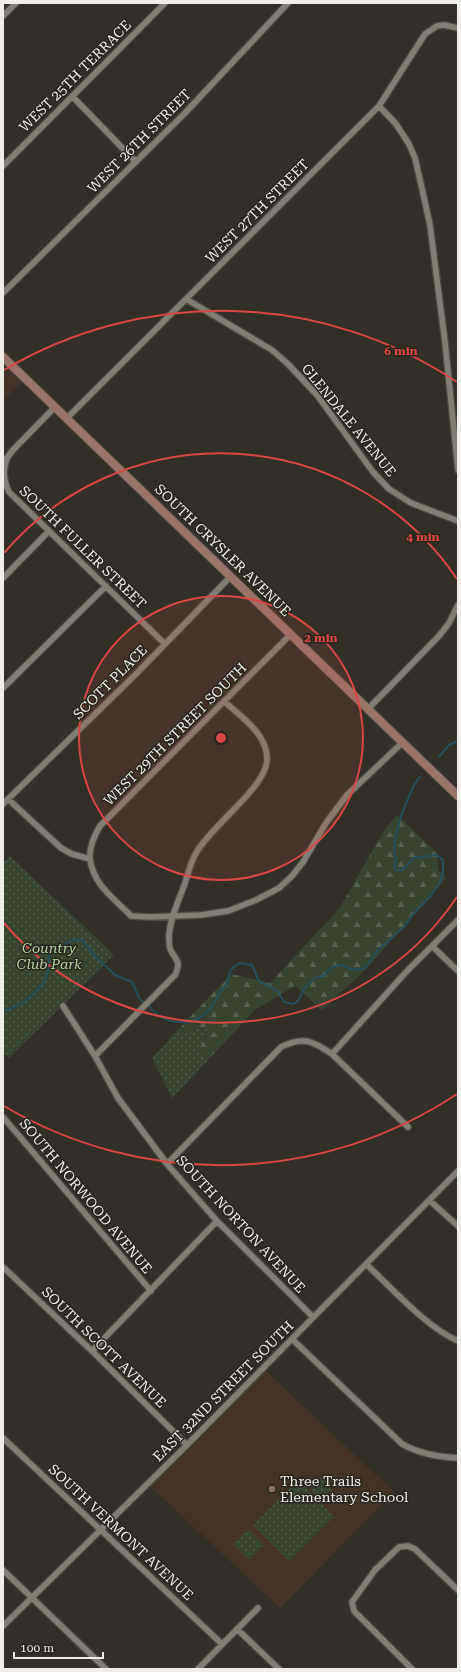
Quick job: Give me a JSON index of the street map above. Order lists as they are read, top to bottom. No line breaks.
{"streets":{"main road":["SOUTH CRYSLER AVENUE"],"street":["WEST 25TH TERRACE","WEST 26TH STREET","WEST 27TH STREET","GLENDALE AVENUE","SOUTH FULLER STREET","SCOTT PLACE","WEST 29TH STREET SOUTH","SOUTH NORWOOD AVENUE","SOUTH NORTON AVENUE","SOUTH SCOTT AVENUE","EAST 32ND STREET SOUTH","SOUTH VERMONT AVENUE"]},"crossings":[["WEST 27TH STREET","GLENDALE AVENUE"],["WEST 27TH STREET","SOUTH CRYSLER AVENUE"],["SOUTH FULLER STREET","SCOTT PLACE"],["SOUTH CRYSLER AVENUE","SCOTT PLACE"],["SOUTH CRYSLER AVENUE","WEST 29TH STREET SOUTH"],["SOUTH NORTON AVENUE","EAST 32ND STREET SOUTH"],["SOUTH SCOTT AVENUE","EAST 32ND STREET SOUTH"],["EAST 32ND STREET SOUTH","SOUTH VERMONT AVENUE"]],"parks":["Country Club Park"],"places":["Three Trails Elementary School"],"scale_bar":"100 m","rings":["6 min","4 min","2 min"]}
